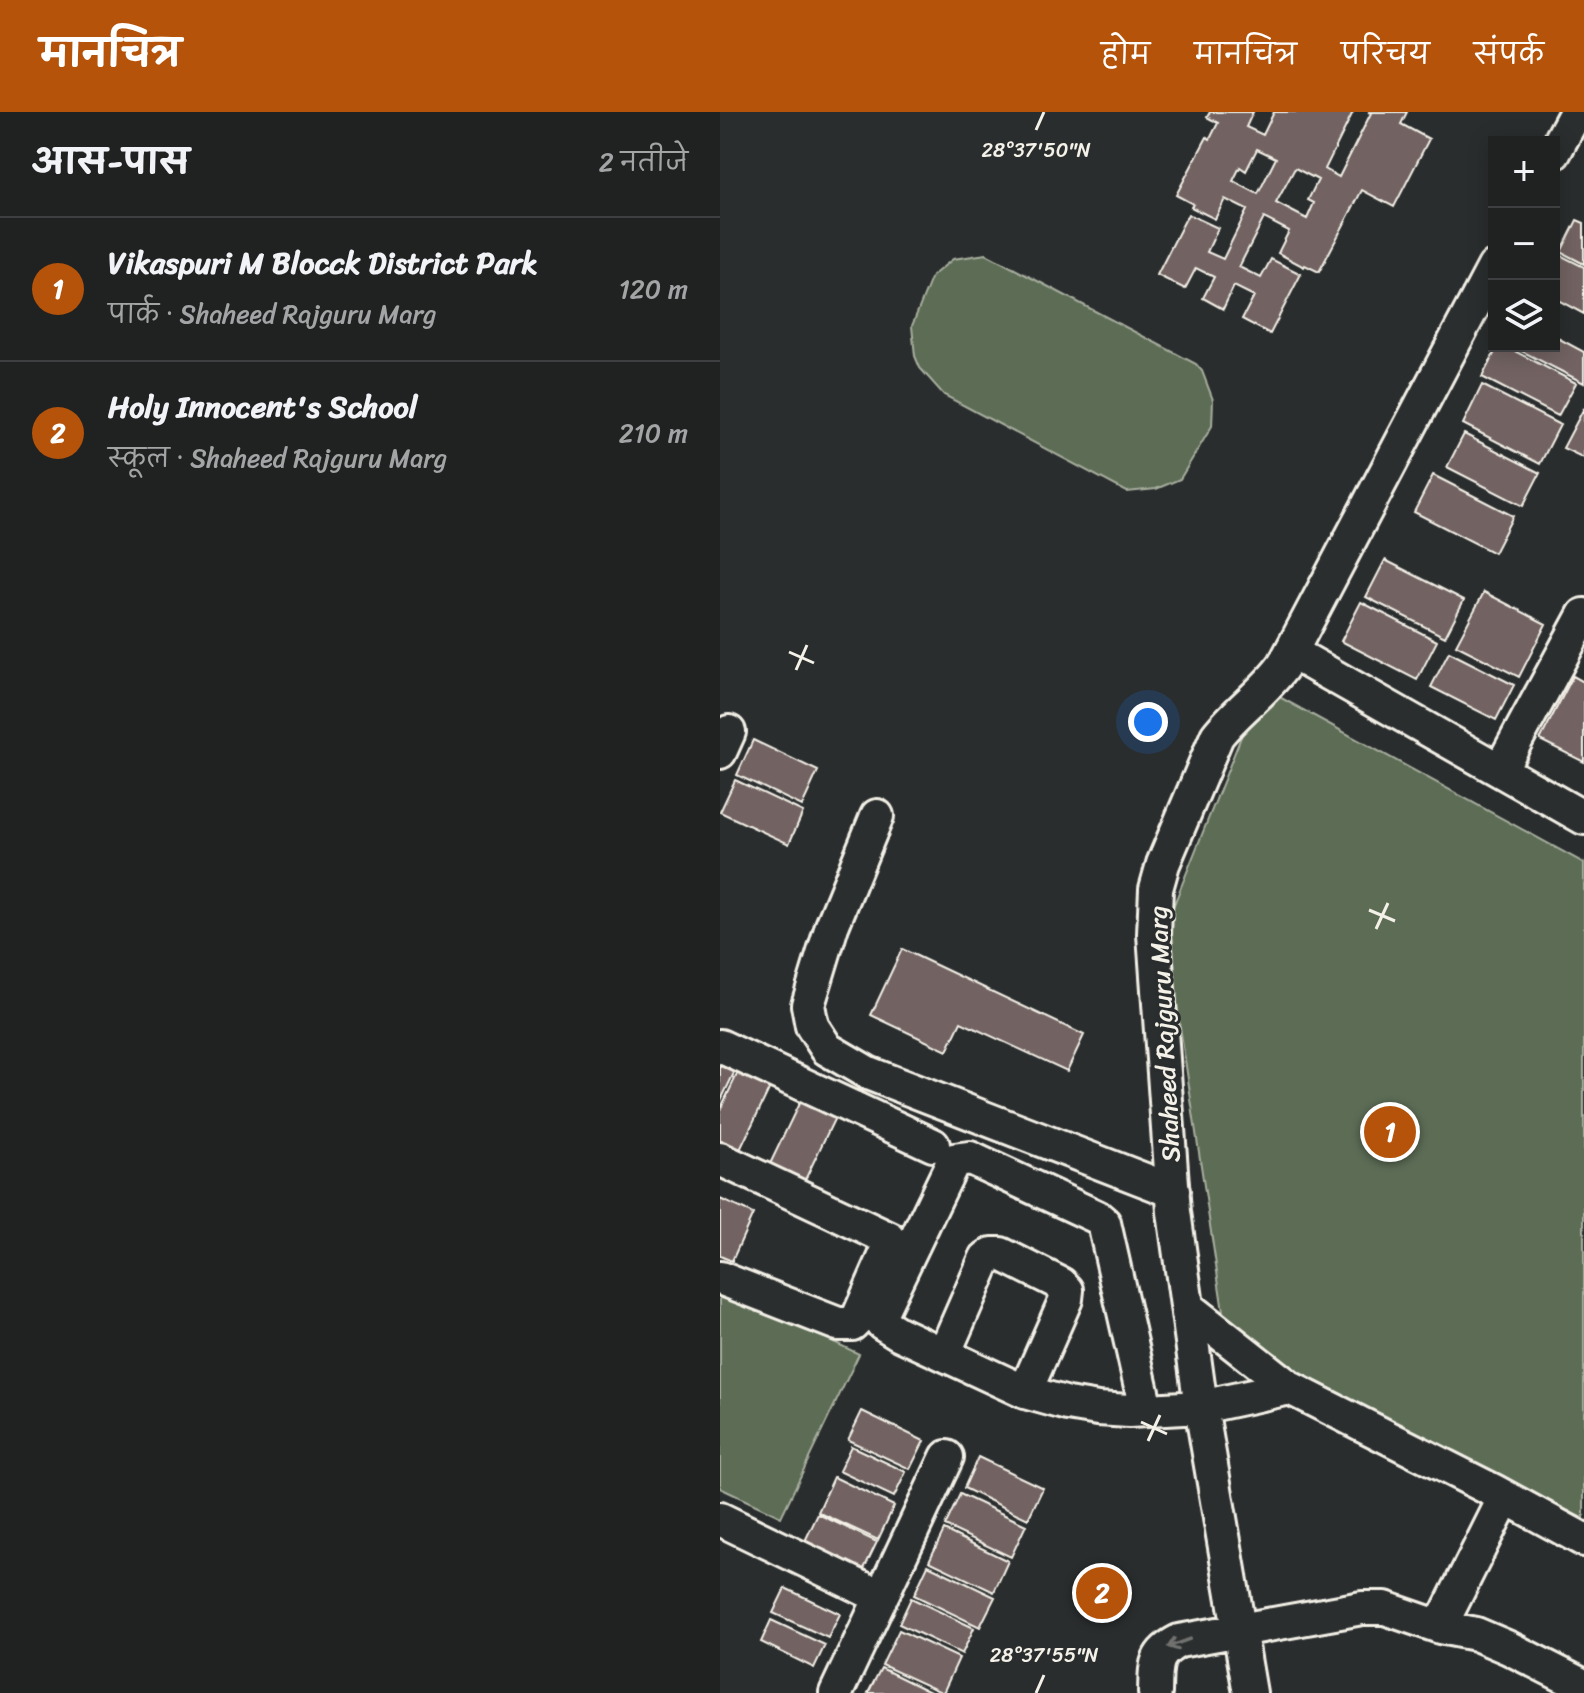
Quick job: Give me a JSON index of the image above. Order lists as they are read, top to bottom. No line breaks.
{"streets":{"street":["Shaheed Rajguru Marg"]},"page":{"header":"मानचित्र","nav":["होम","मानचित्र","परिचय","संपर्क"],"heading":["आस-पास","2 नतीजे"],"map_buttons":["+","−"],"list":[{"mark":"1","name":"Vikaspuri M Blocck District Park","note":"पार्क · Shaheed Rajguru Marg","value":"120 m"},{"mark":"2","name":"Holy Innocent's School","note":"स्कूल · Shaheed Rajguru Marg","value":"210 m"}],"pins":["1","2"]},"coordinates":["28°37'50\"N","28°37'55\"N"]}
